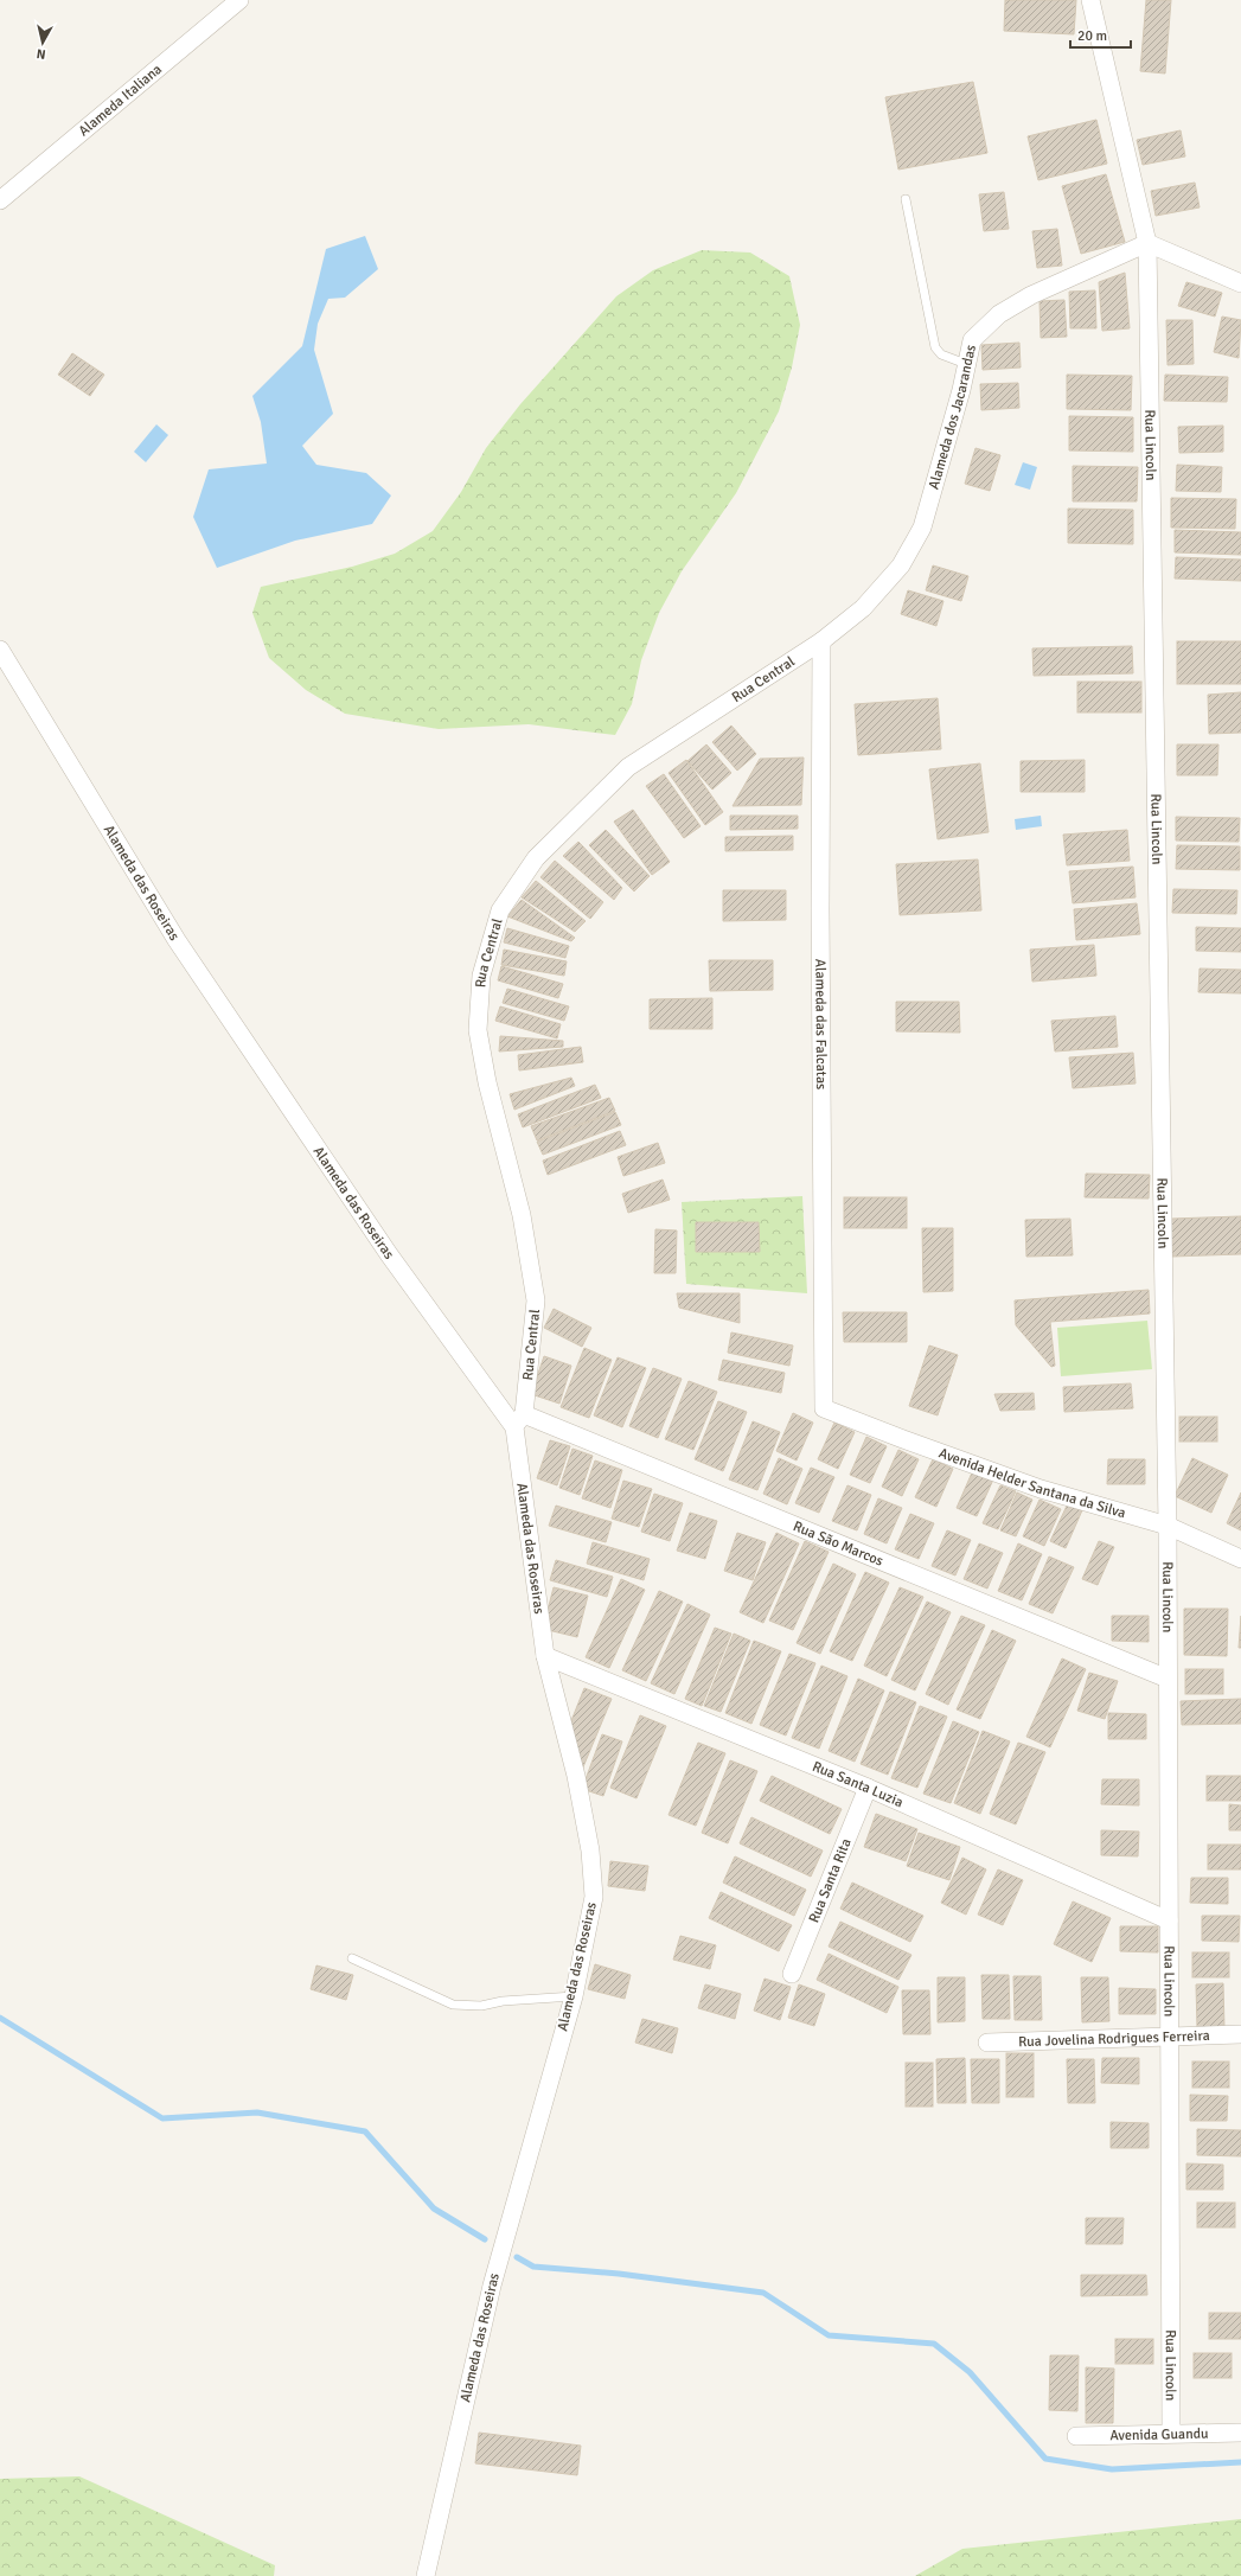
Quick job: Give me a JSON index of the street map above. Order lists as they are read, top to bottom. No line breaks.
{"streets":{"street":["Alameda Italiana","Alameda dos Jacarandas","Rua Lincoln","Rua Central","Alameda das Roseiras","Alameda das Falcatas","Avenida Helder Santana da Silva","Rua São Marcos","Rua Santa Luzia","Rua Santa Rita","Rua Jovelina Rodrigues Ferreira","Avenida Guandu"]},"crossings":[["Alameda dos Jacarandas","Rua Lincoln"],["Alameda dos Jacarandas","Rua Central"],["Alameda dos Jacarandas","Alameda das Falcatas"],["Rua Lincoln","Avenida Helder Santana da Silva"],["Rua Lincoln","Rua São Marcos"],["Rua Lincoln","Rua Santa Luzia"],["Rua Lincoln","Rua Jovelina Rodrigues Ferreira"],["Rua Lincoln","Avenida Guandu"],["Rua Central","Alameda das Roseiras"],["Rua Central","Alameda das Falcatas"],["Rua Central","Rua São Marcos"],["Alameda das Roseiras","Rua São Marcos"],["Alameda das Roseiras","Rua Santa Luzia"],["Alameda das Falcatas","Avenida Helder Santana da Silva"],["Rua Santa Luzia","Rua Santa Rita"]],"scale_bar":"20 m","north":"bottom"}
